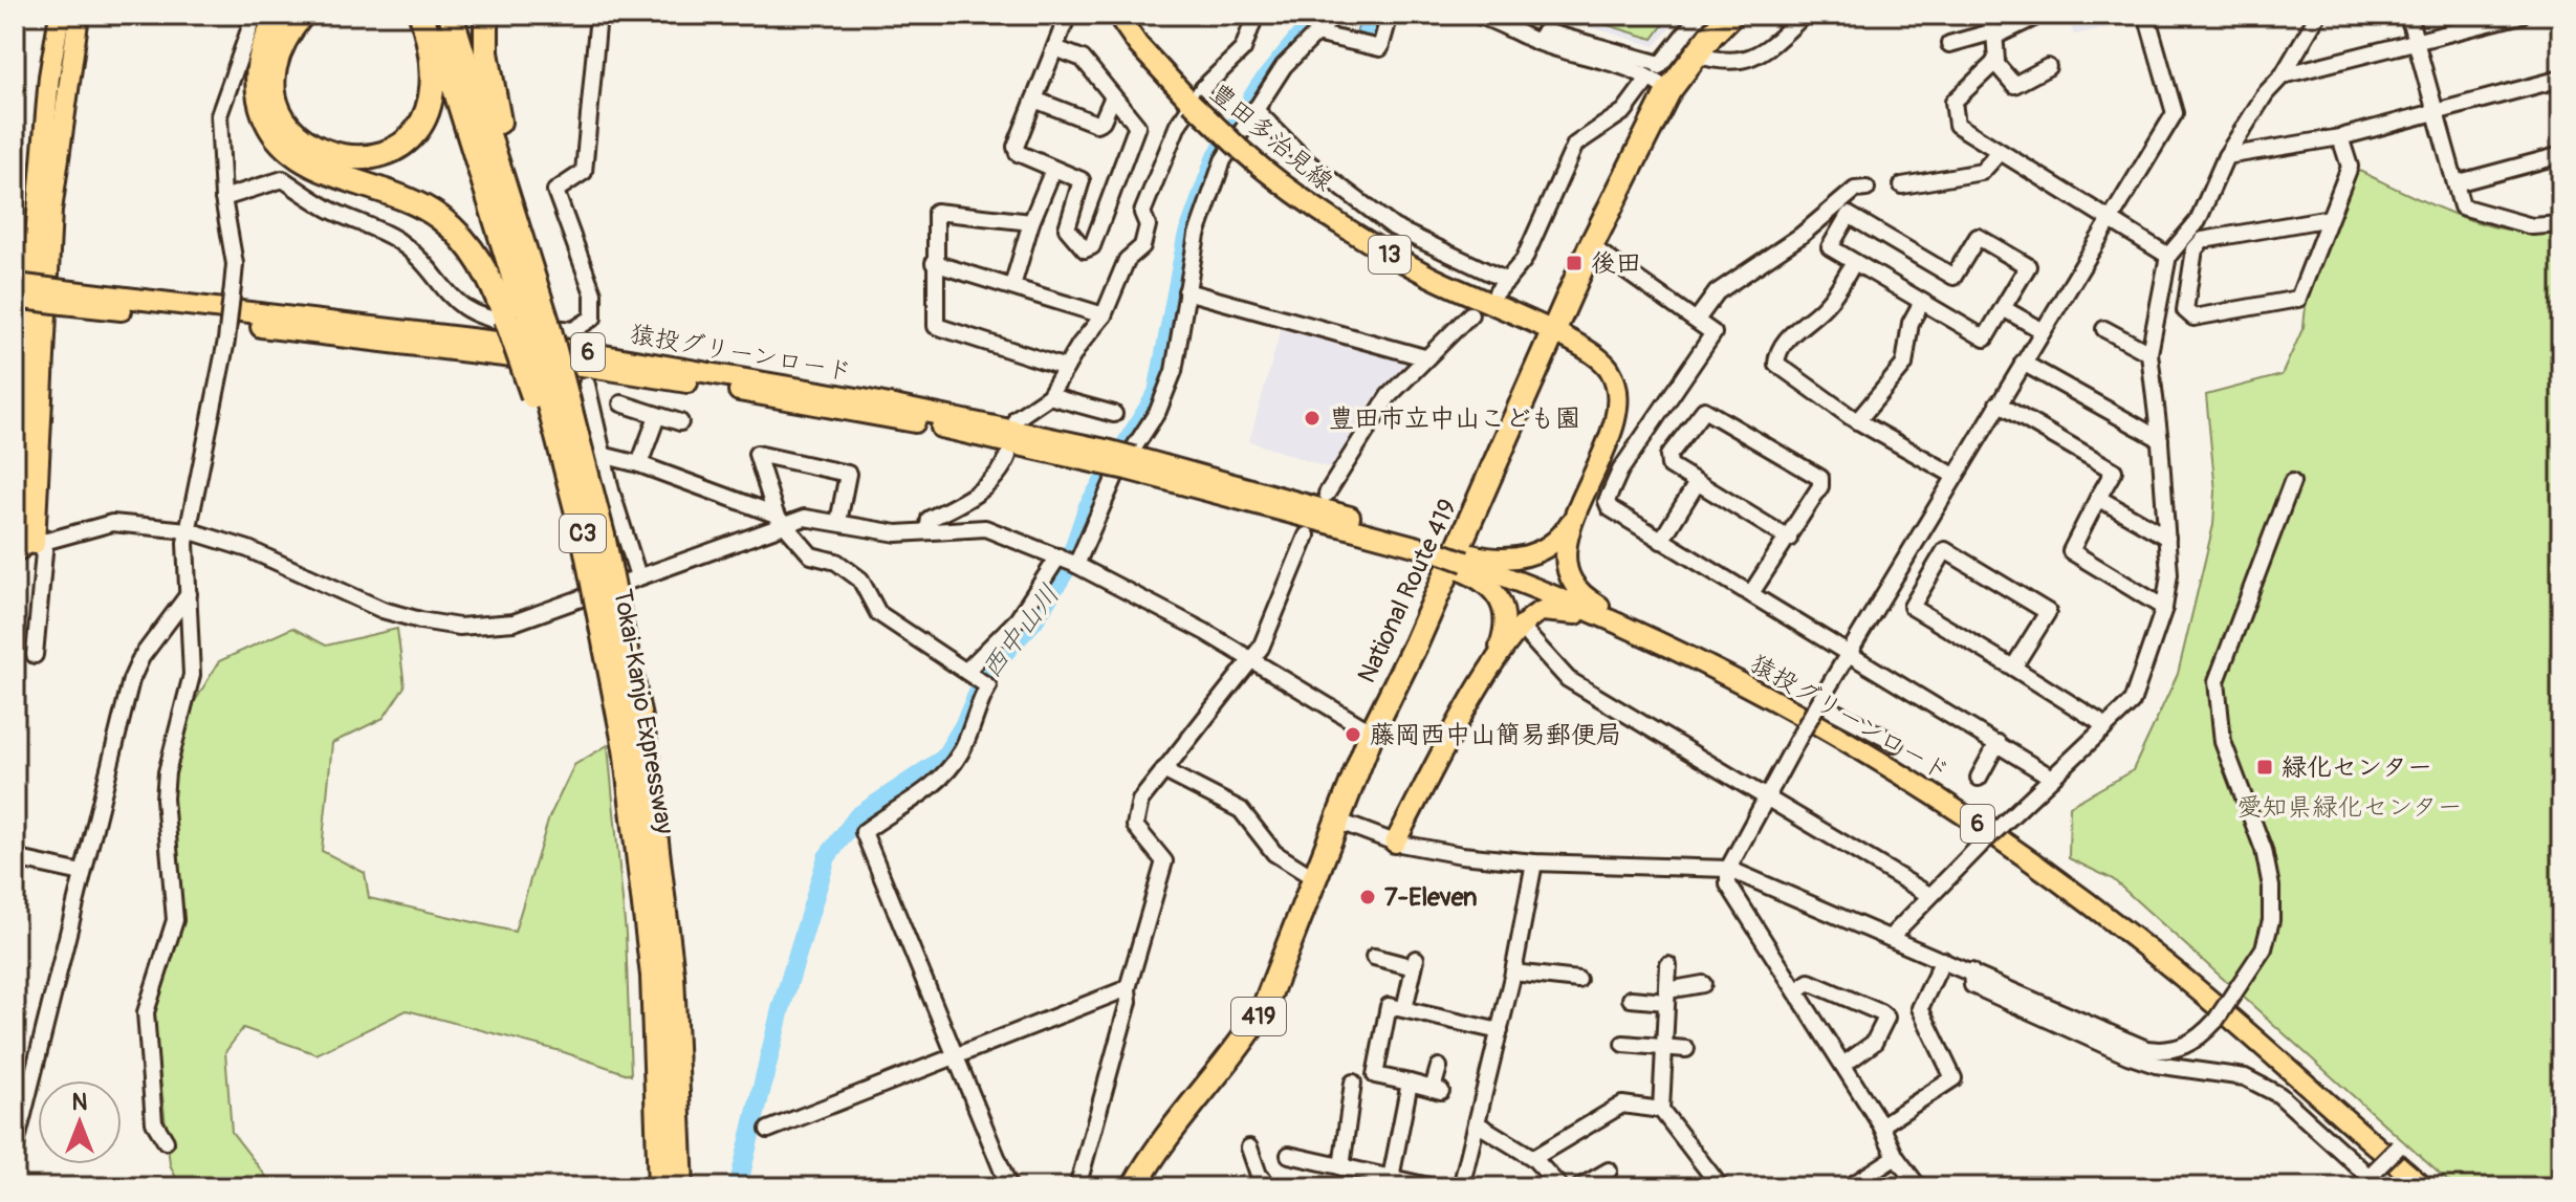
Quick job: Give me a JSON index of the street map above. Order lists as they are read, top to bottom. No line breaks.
{"streets":{"highway":["C3","National Route 419","Tokai-Kanjo Expressway","419"],"main road":["豊田多治見線","13","6","猿投グリーンロード"]},"crossings":[["豊田多治見線","National Route 419"]],"water":["西中山川"],"parks":["愛知県緑化センター"],"places":{"transit":["後田","緑化センター"],"other":["豊田市立中山こども園","藤岡西中山簡易郵便局","7-Eleven"]},"north":"top"}
